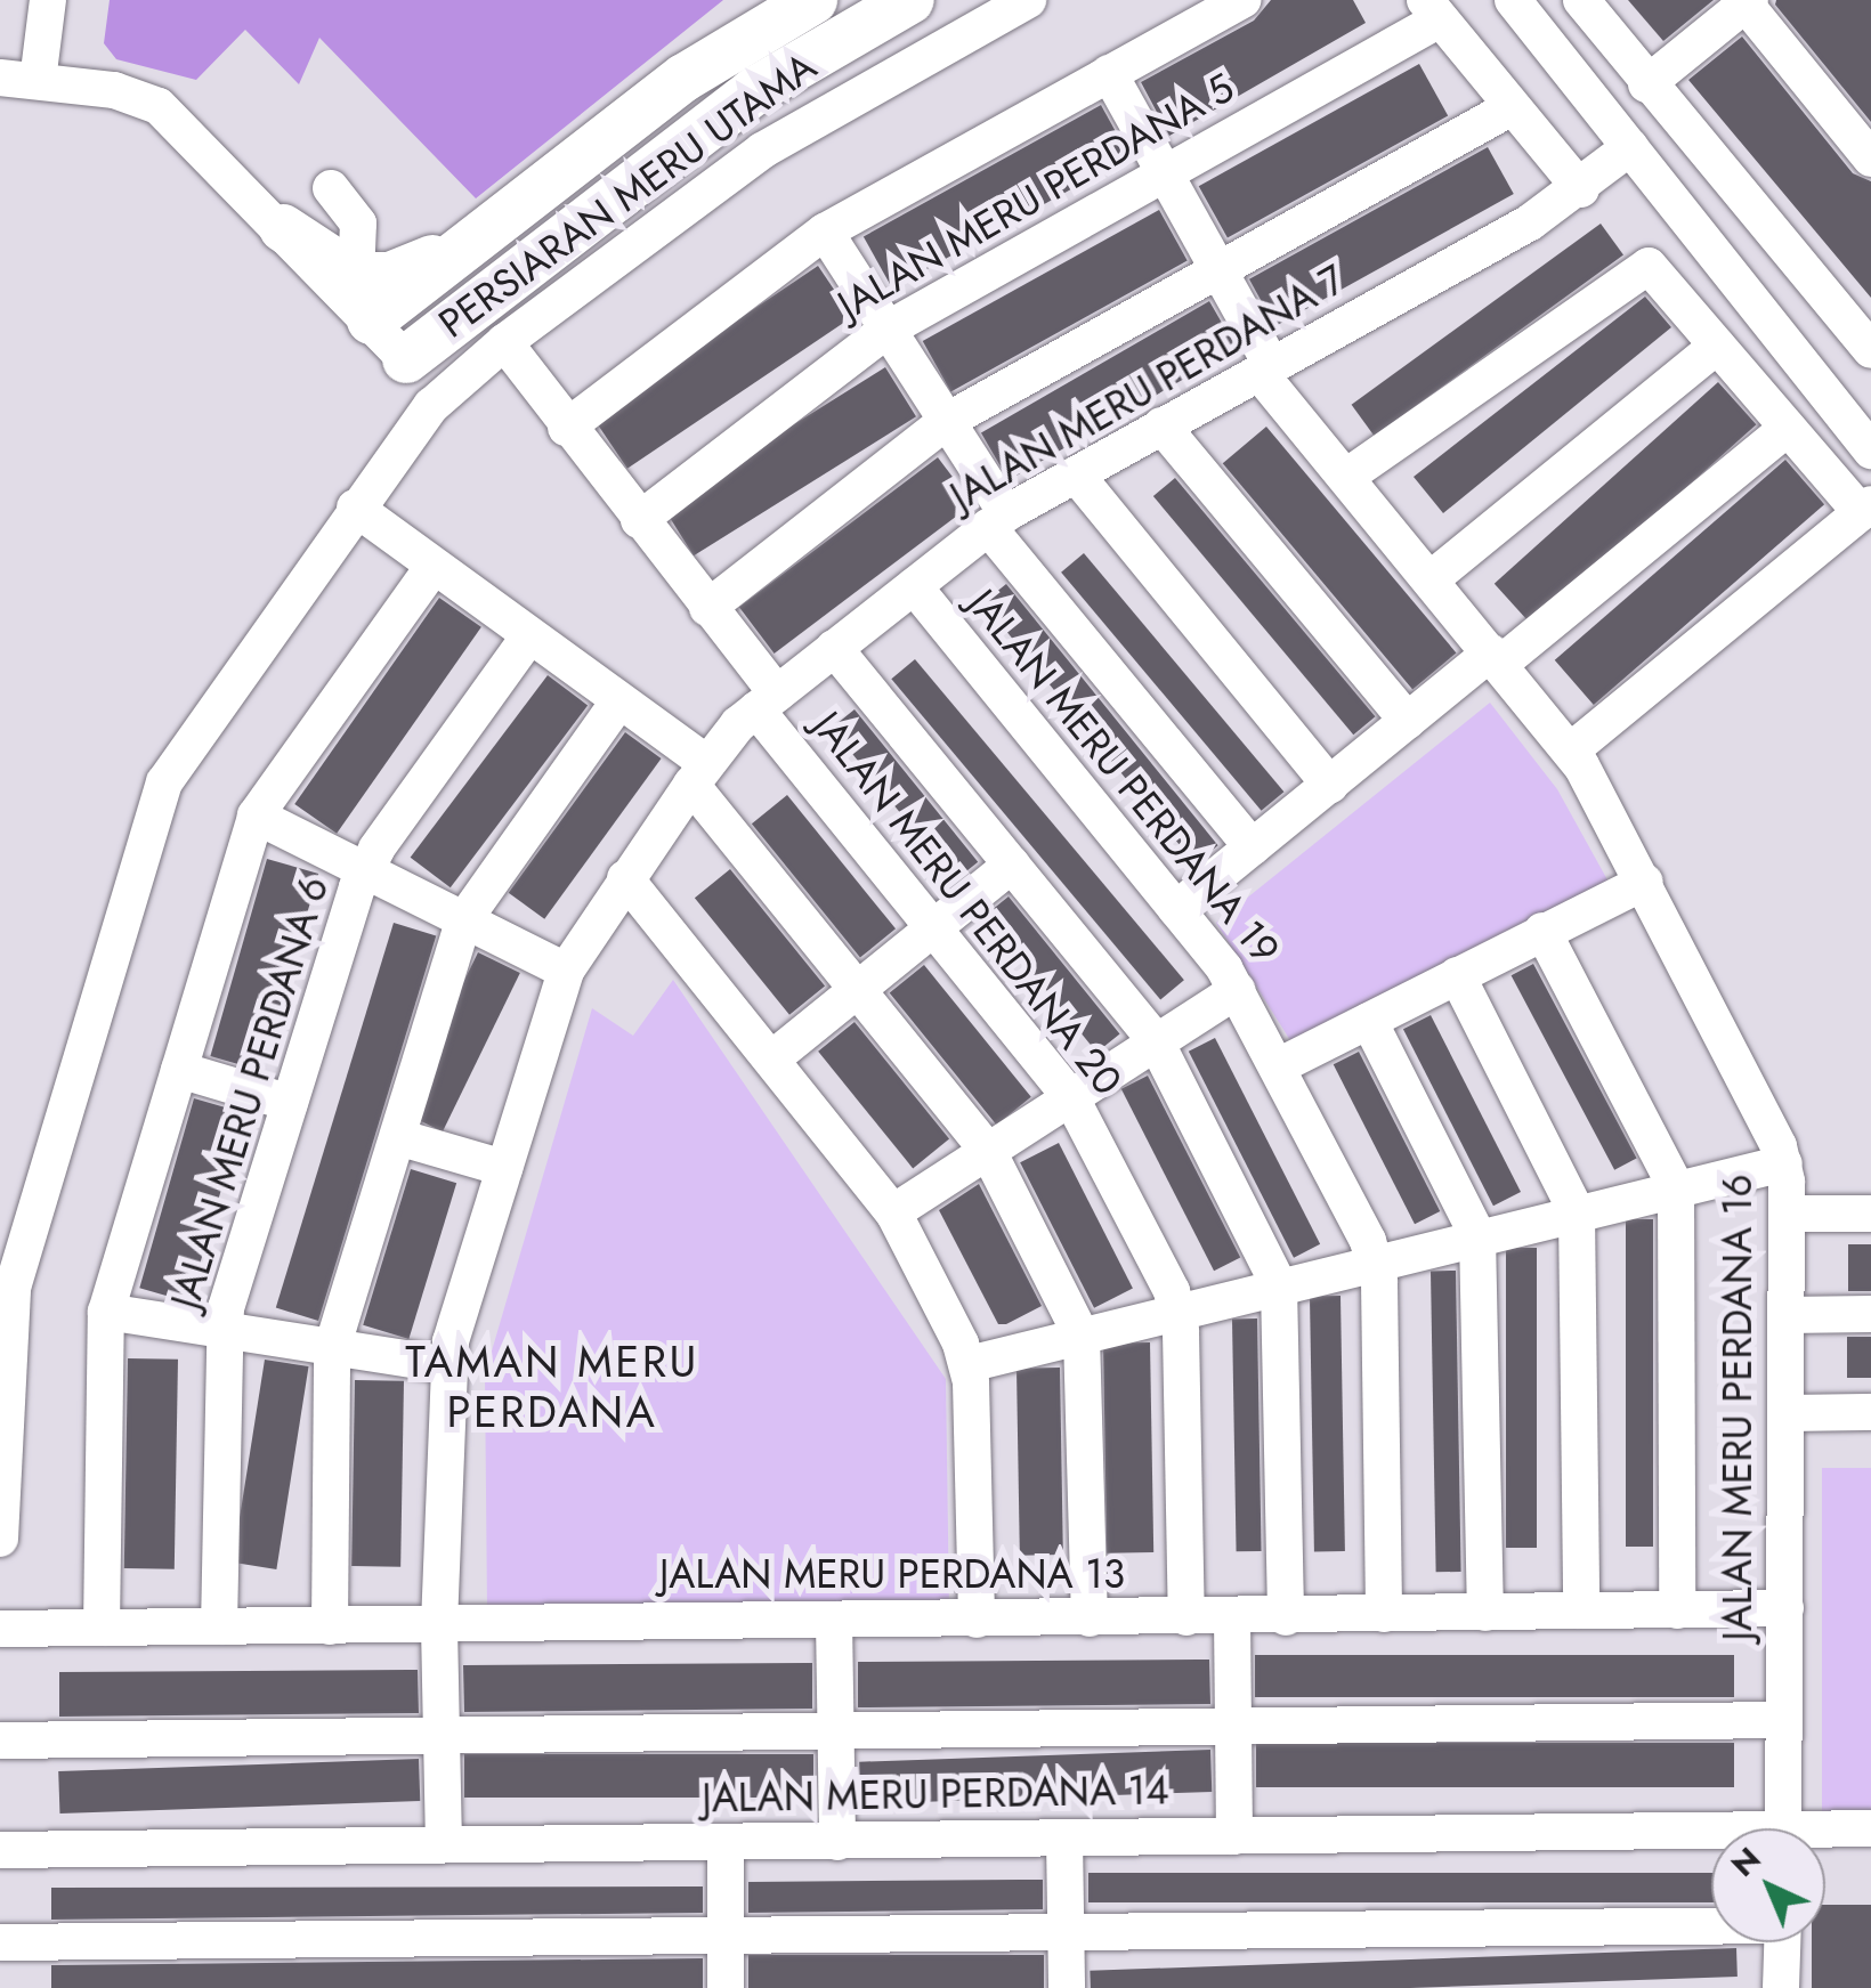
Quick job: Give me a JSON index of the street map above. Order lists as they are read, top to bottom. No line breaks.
{"streets":{"main road":["PERSIARAN MERU UTAMA"],"street":["JALAN MERU PERDANA 5","JALAN MERU PERDANA 7","JALAN MERU PERDANA 19","JALAN MERU PERDANA 20","JALAN MERU PERDANA 6","JALAN MERU PERDANA 16","JALAN MERU PERDANA 13","JALAN MERU PERDANA 14"]},"crossings":[["JALAN MERU PERDANA 5","JALAN MERU PERDANA 20"],["JALAN MERU PERDANA 5","JALAN MERU PERDANA 16"],["JALAN MERU PERDANA 7","JALAN MERU PERDANA 19"],["JALAN MERU PERDANA 7","JALAN MERU PERDANA 20"],["JALAN MERU PERDANA 7","JALAN MERU PERDANA 16"],["JALAN MERU PERDANA 7","JALAN MERU PERDANA 13"],["JALAN MERU PERDANA 7","JALAN MERU PERDANA 14"],["JALAN MERU PERDANA 19","JALAN MERU PERDANA 13"],["JALAN MERU PERDANA 20","JALAN MERU PERDANA 13"],["JALAN MERU PERDANA 6","JALAN MERU PERDANA 13"],["JALAN MERU PERDANA 16","JALAN MERU PERDANA 13"]],"districts":["TAMAN MERU PERDANA"],"north":"top left"}
